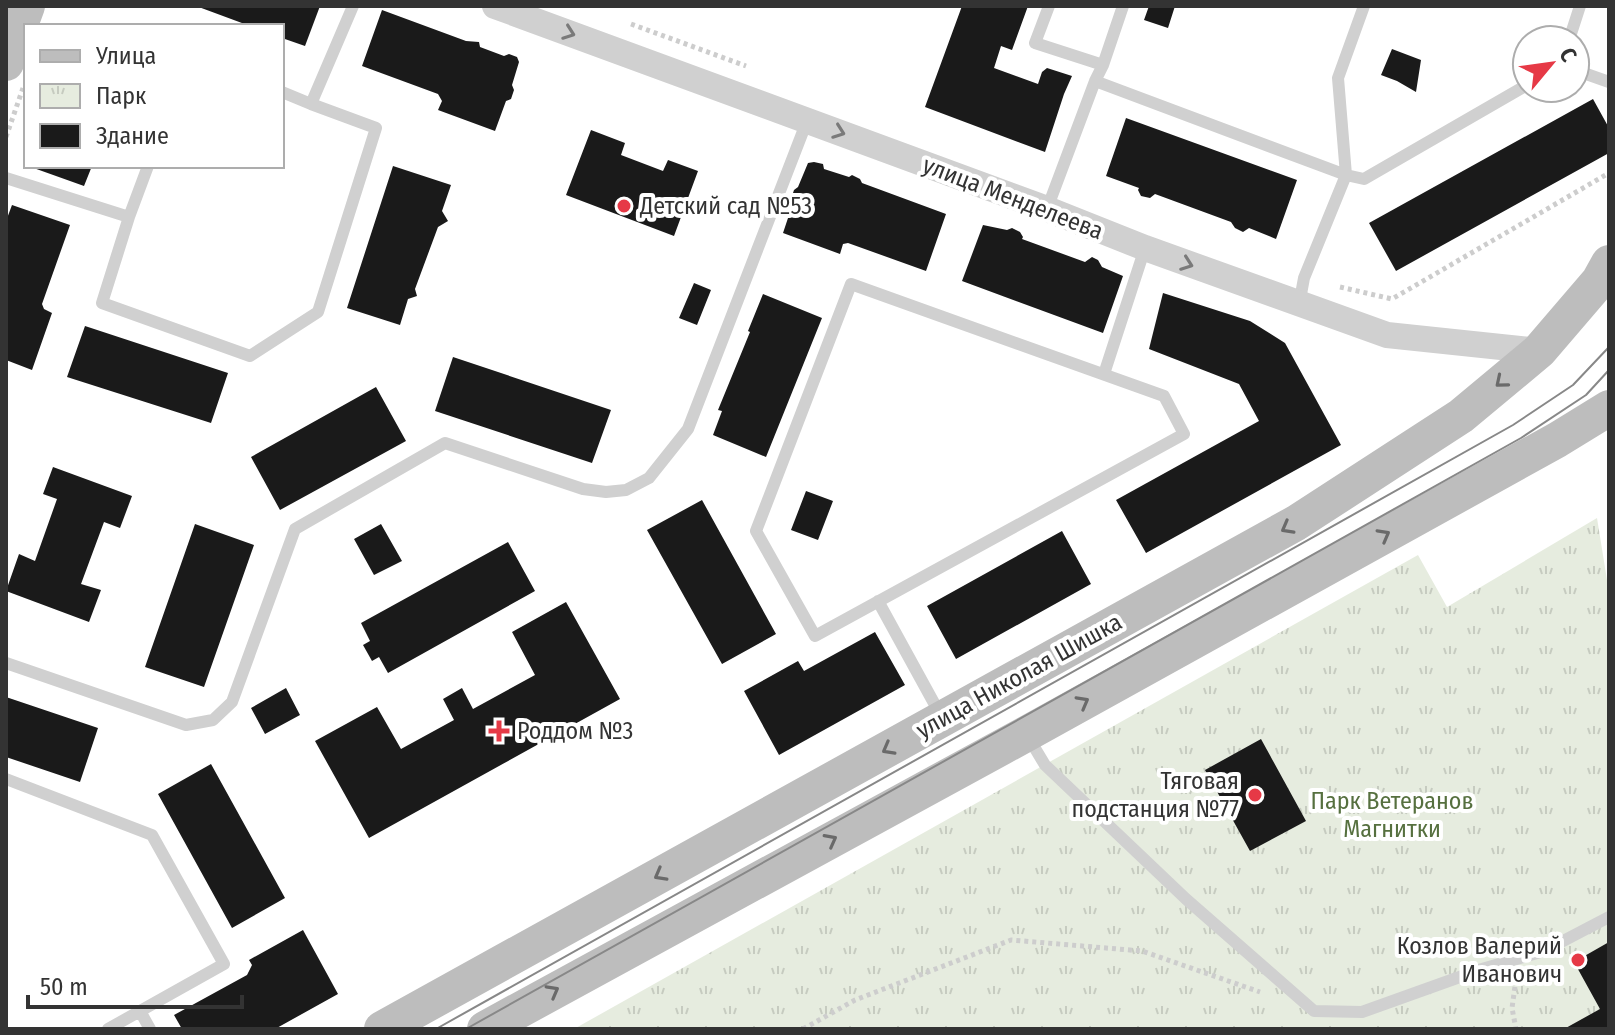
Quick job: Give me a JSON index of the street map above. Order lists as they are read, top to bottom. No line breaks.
{"streets":{"main road":["улица Николая Шишка"],"street":["улица Менделеева"]},"crossings":[["улица Менделеева","улица Николая Шишка"]],"one_way":["улица Менделеева"],"parks":["Парк Ветеранов Магнитки"],"places":{"other":["Детский сад №53","Тяговая подстанция №77","Козлов Валерий Иванович"],"health":["Роддом №3"]},"legend":["Улица","Парк","Здание"],"scale_bar":"50 m","north":"top right"}
